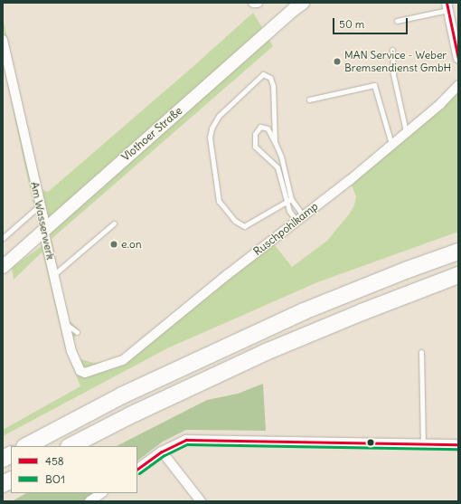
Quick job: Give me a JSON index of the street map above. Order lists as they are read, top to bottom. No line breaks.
{"streets":{"main road":["Vlothoer Straße"],"street":["Am Wasserwerk","Ruschpohlkamp"]},"crossings":[["Vlothoer Straße","Am Wasserwerk"],["Am Wasserwerk","Ruschpohlkamp"]],"places":["MAN Service - Weber Bremsendienst GmbH","e.on"],"lines":["transit line 458","transit line BO1"],"legend":["458","BO1"],"scale_bar":"50 m"}
